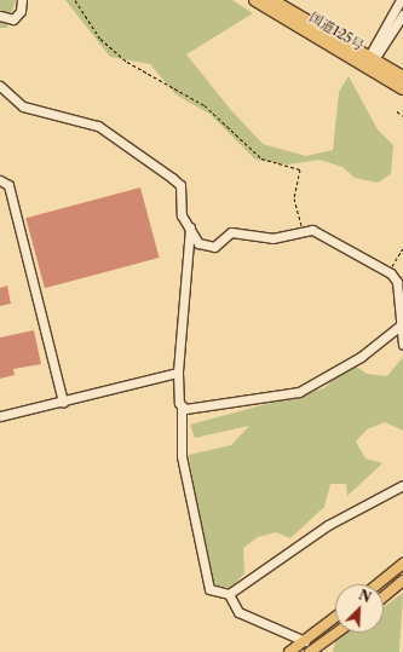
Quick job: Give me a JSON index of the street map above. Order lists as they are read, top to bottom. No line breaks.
{"streets":{"highway":["国道125号"]},"north":"top right"}
